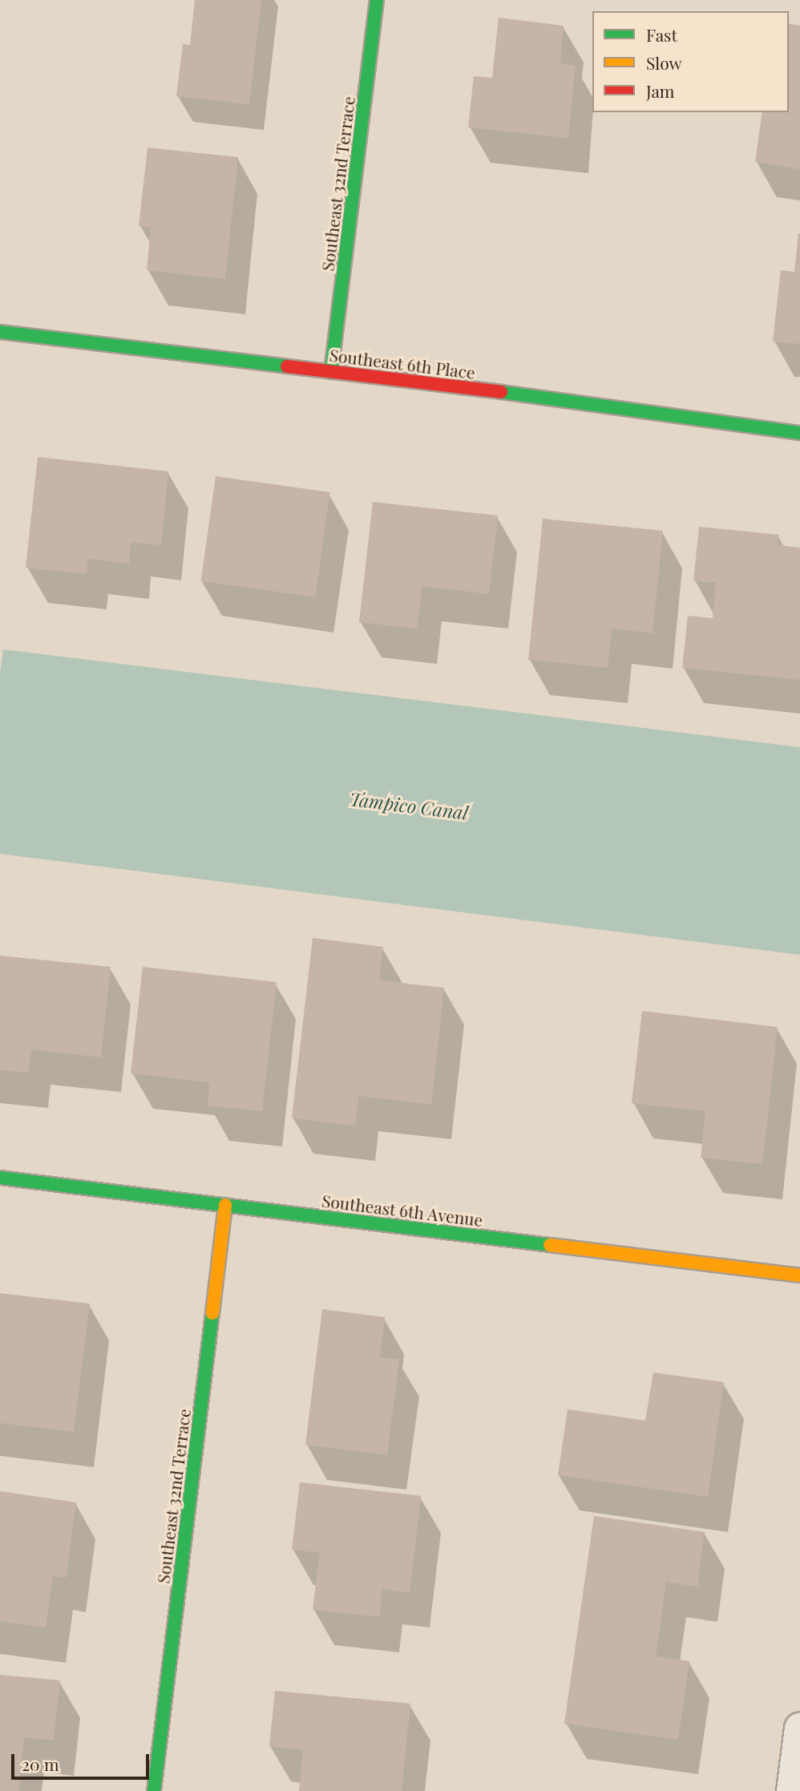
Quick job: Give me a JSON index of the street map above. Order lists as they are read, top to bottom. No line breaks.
{"streets":{"street":["Southeast 32nd Terrace","Southeast 6th Place","Southeast 6th Avenue"]},"crossings":[["Southeast 32nd Terrace","Southeast 6th Place"],["Southeast 32nd Terrace","Southeast 6th Avenue"]],"water":["Tampico Canal"],"legend":["Fast","Slow","Jam"],"scale_bar":"20 m"}
